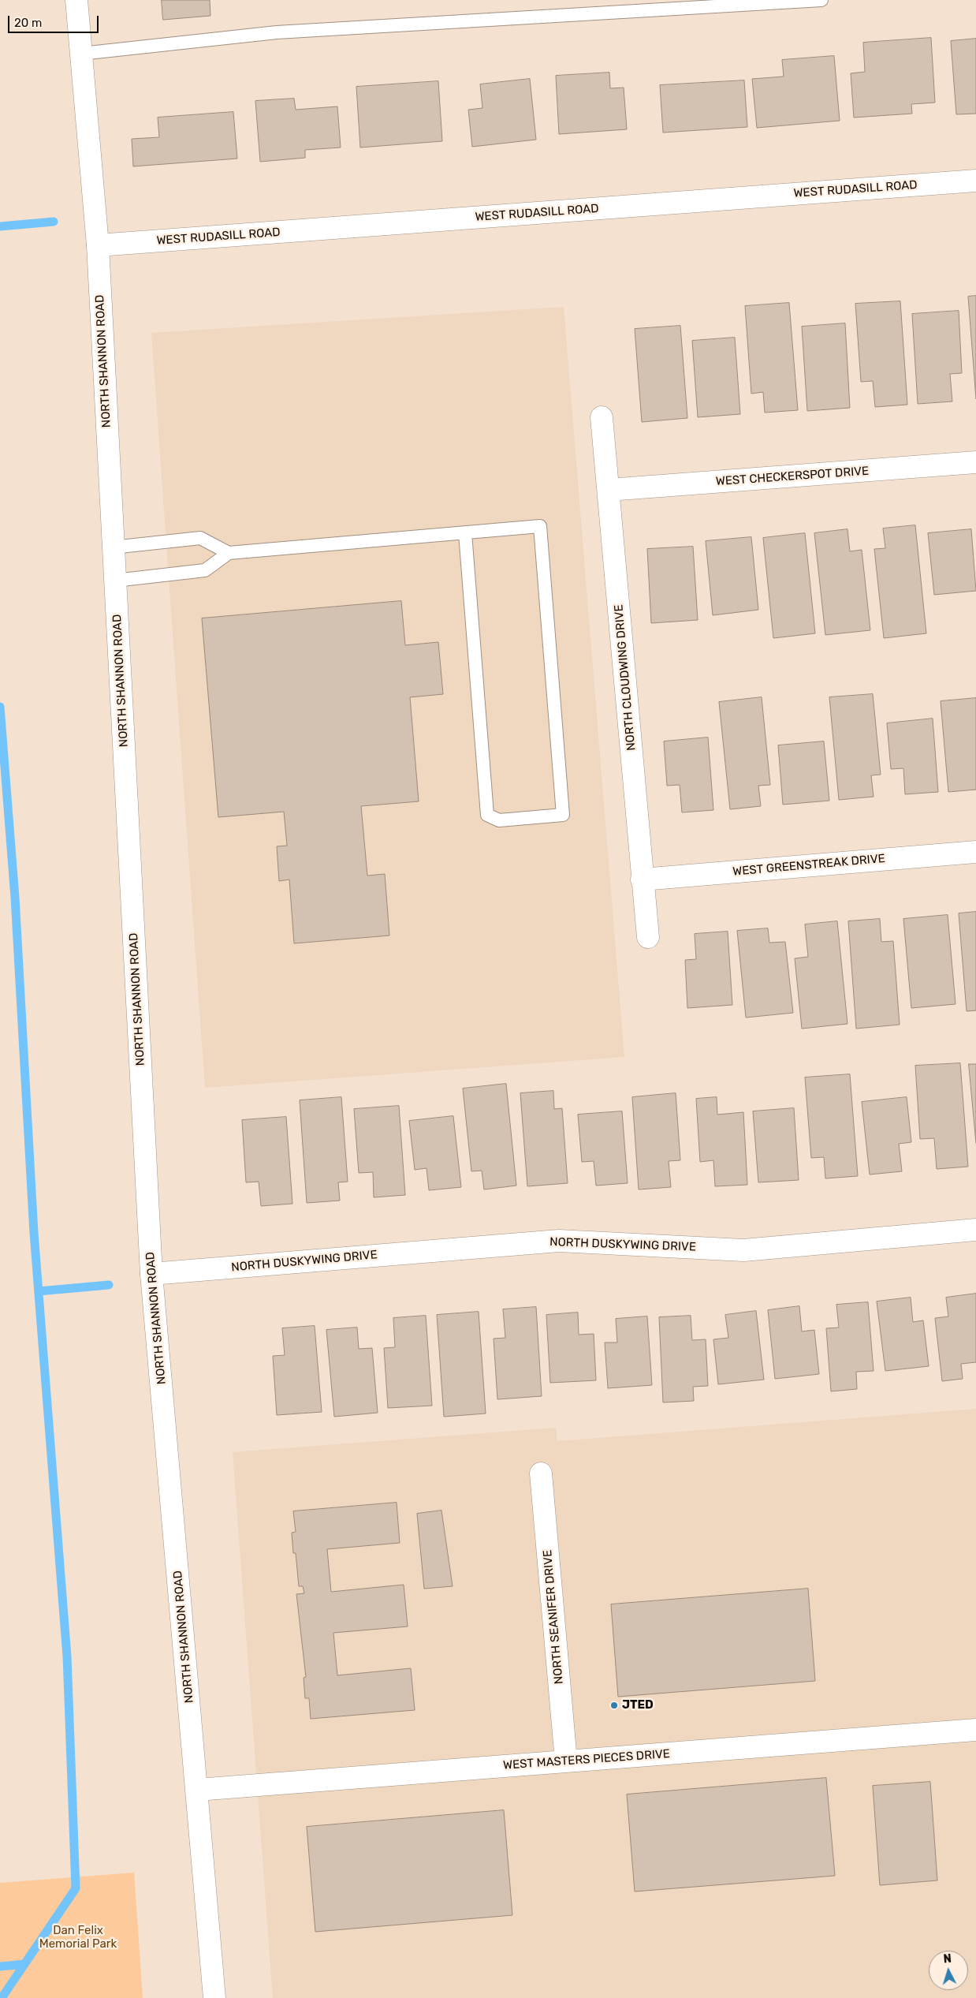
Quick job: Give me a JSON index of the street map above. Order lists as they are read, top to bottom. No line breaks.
{"streets":{"street":["WEST RUDASILL ROAD","NORTH SHANNON ROAD","WEST CHECKERSPOT DRIVE","NORTH CLOUDWING DRIVE","WEST GREENSTREAK DRIVE","NORTH DUSKYWING DRIVE","NORTH SEANIFER DRIVE","WEST MASTERS PIECES DRIVE"]},"crossings":[["WEST RUDASILL ROAD","NORTH SHANNON ROAD"],["NORTH SHANNON ROAD","NORTH DUSKYWING DRIVE"],["NORTH SHANNON ROAD","WEST MASTERS PIECES DRIVE"],["WEST CHECKERSPOT DRIVE","NORTH CLOUDWING DRIVE"],["NORTH CLOUDWING DRIVE","WEST GREENSTREAK DRIVE"],["NORTH SEANIFER DRIVE","WEST MASTERS PIECES DRIVE"]],"parks":["Dan Felix Memorial Park"],"places":["JTED"],"scale_bar":"20 m","north":"top"}
